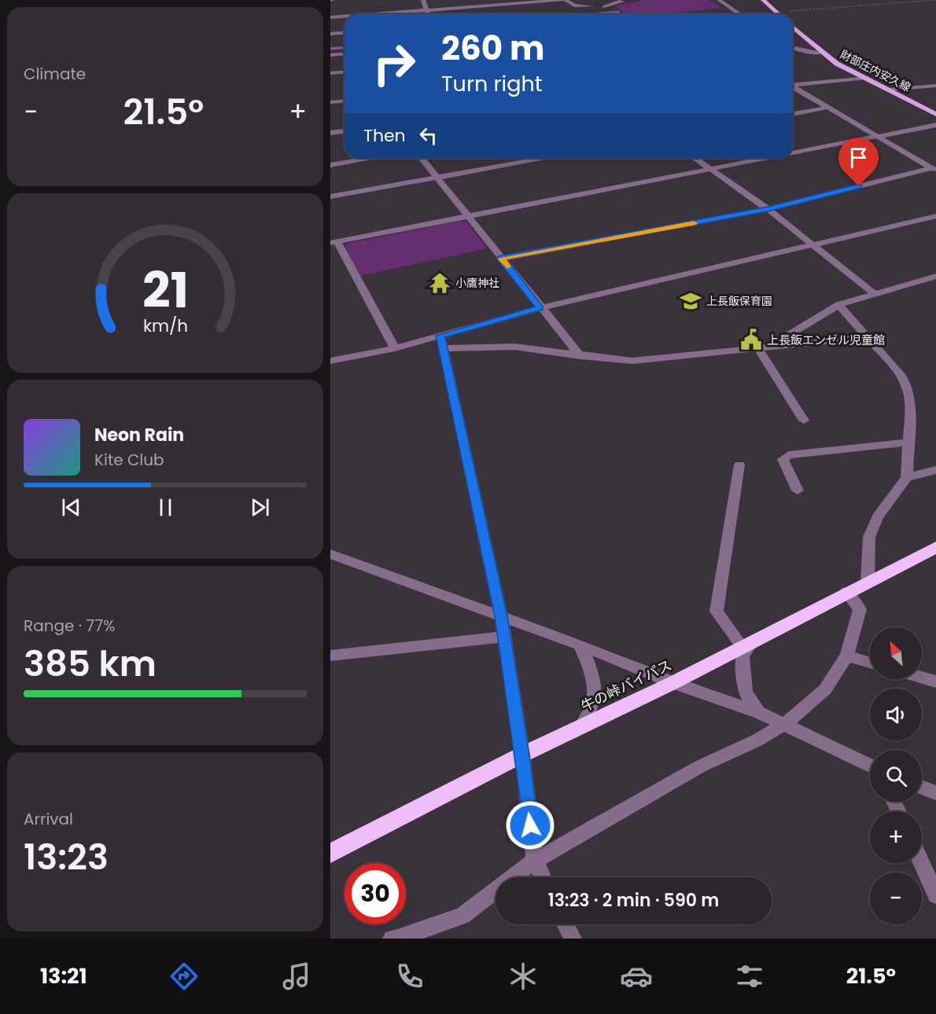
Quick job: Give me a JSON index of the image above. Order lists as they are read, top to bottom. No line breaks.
{"streets":{"highway":["牛の峠バイパス"],"main road":["財部庄内安久線"]},"places":{"temple":["小鷹神社"],"school or university":["上長飯保育園"],"public building":["上長飯エンゼル児童館"]},"north":"top left","page":{"tile":["Climate",["Range · 77%","385 km"],["Arrival","13:23"]],"turn":["260 m","Turn right"],"heat":["−","21.5°","+"],"then":"Then","song":["Neon Rain","Kite Club"],"map_buttons":["+","−"],"limit":"30","trip":"13:23 · 2 min · 590 m","tabs":["13:21","21.5°"],"gauge":["21","km/h"]}}
